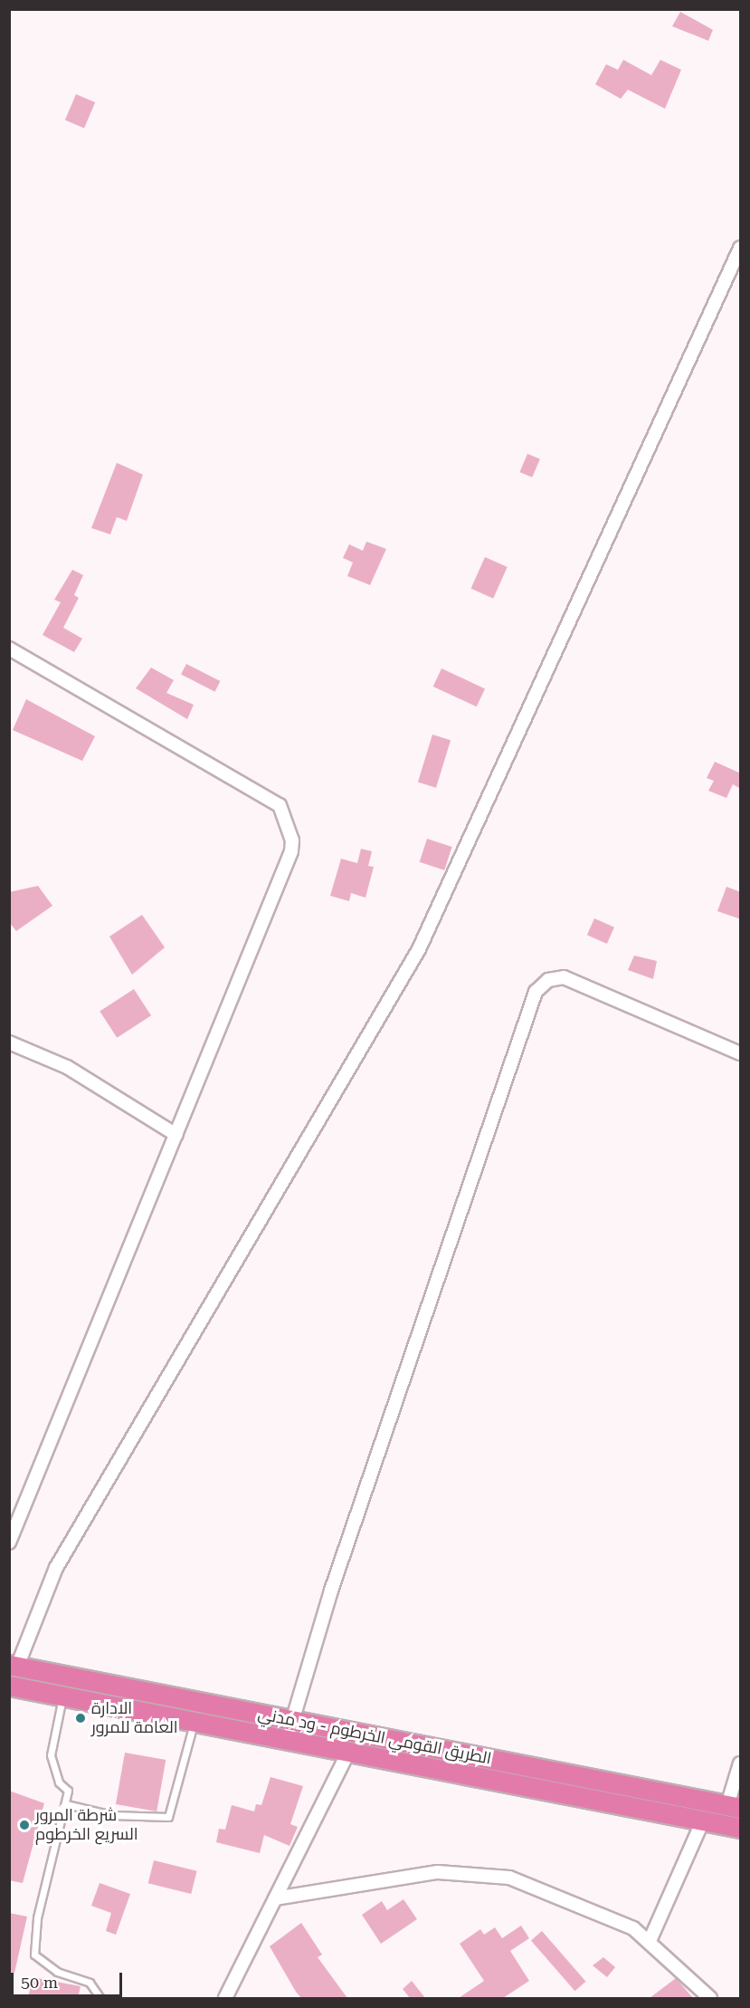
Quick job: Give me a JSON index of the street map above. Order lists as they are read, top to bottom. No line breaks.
{"streets":{"highway":["الطريق القومي الخرطوم - ود مدني"]},"places":["الادارة العامة للمرور","شرطة المرور السريع الخرطوم"],"scale_bar":"50 m"}
